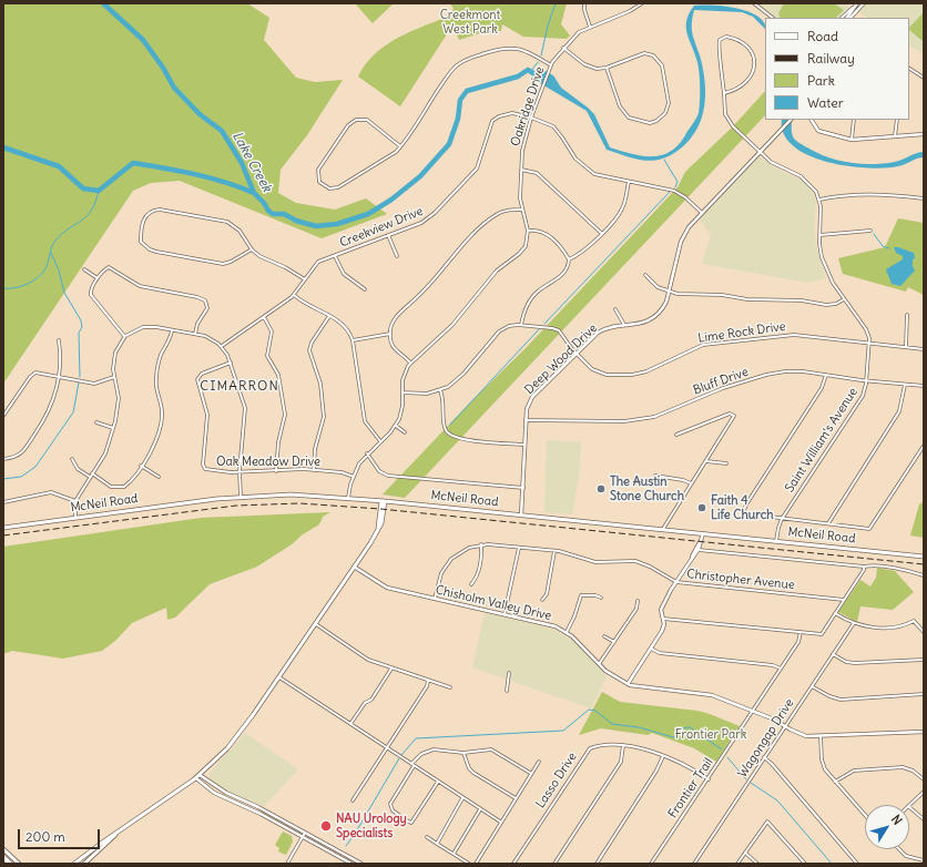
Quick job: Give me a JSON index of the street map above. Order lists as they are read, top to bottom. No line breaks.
{"streets":{"main road":["McNeil Road"],"street":["Oakridge Drive","Creekview Drive","Lime Rock Drive","Deep Wood Drive","Bluff Drive","Saint William's Avenue","Oak Meadow Drive","Christopher Avenue","Chisholm Valley Drive","Wagongap Drive","Lasso Drive","Frontier Trail"]},"crossings":[["Oakridge Drive","Creekview Drive"],["Creekview Drive","Deep Wood Drive"],["Lime Rock Drive","Deep Wood Drive"],["Lime Rock Drive","Saint William's Avenue"],["Deep Wood Drive","Bluff Drive"],["Deep Wood Drive","McNeil Road"],["Bluff Drive","Saint William's Avenue"],["Saint William's Avenue","McNeil Road"],["Christopher Avenue","Chisholm Valley Drive"],["Chisholm Valley Drive","Wagongap Drive"],["Chisholm Valley Drive","Frontier Trail"],["Lasso Drive","Frontier Trail"]],"districts":["CIMARRON"],"water":["Lake Creek"],"parks":["Creekmont West Park","Frontier Park"],"places":["The Austin Stone Church","Faith 4 Life Church","NAU Urology Specialists"],"legend":["Road","Railway","Park","Water"],"scale_bar":"200 m","north":"top right"}
